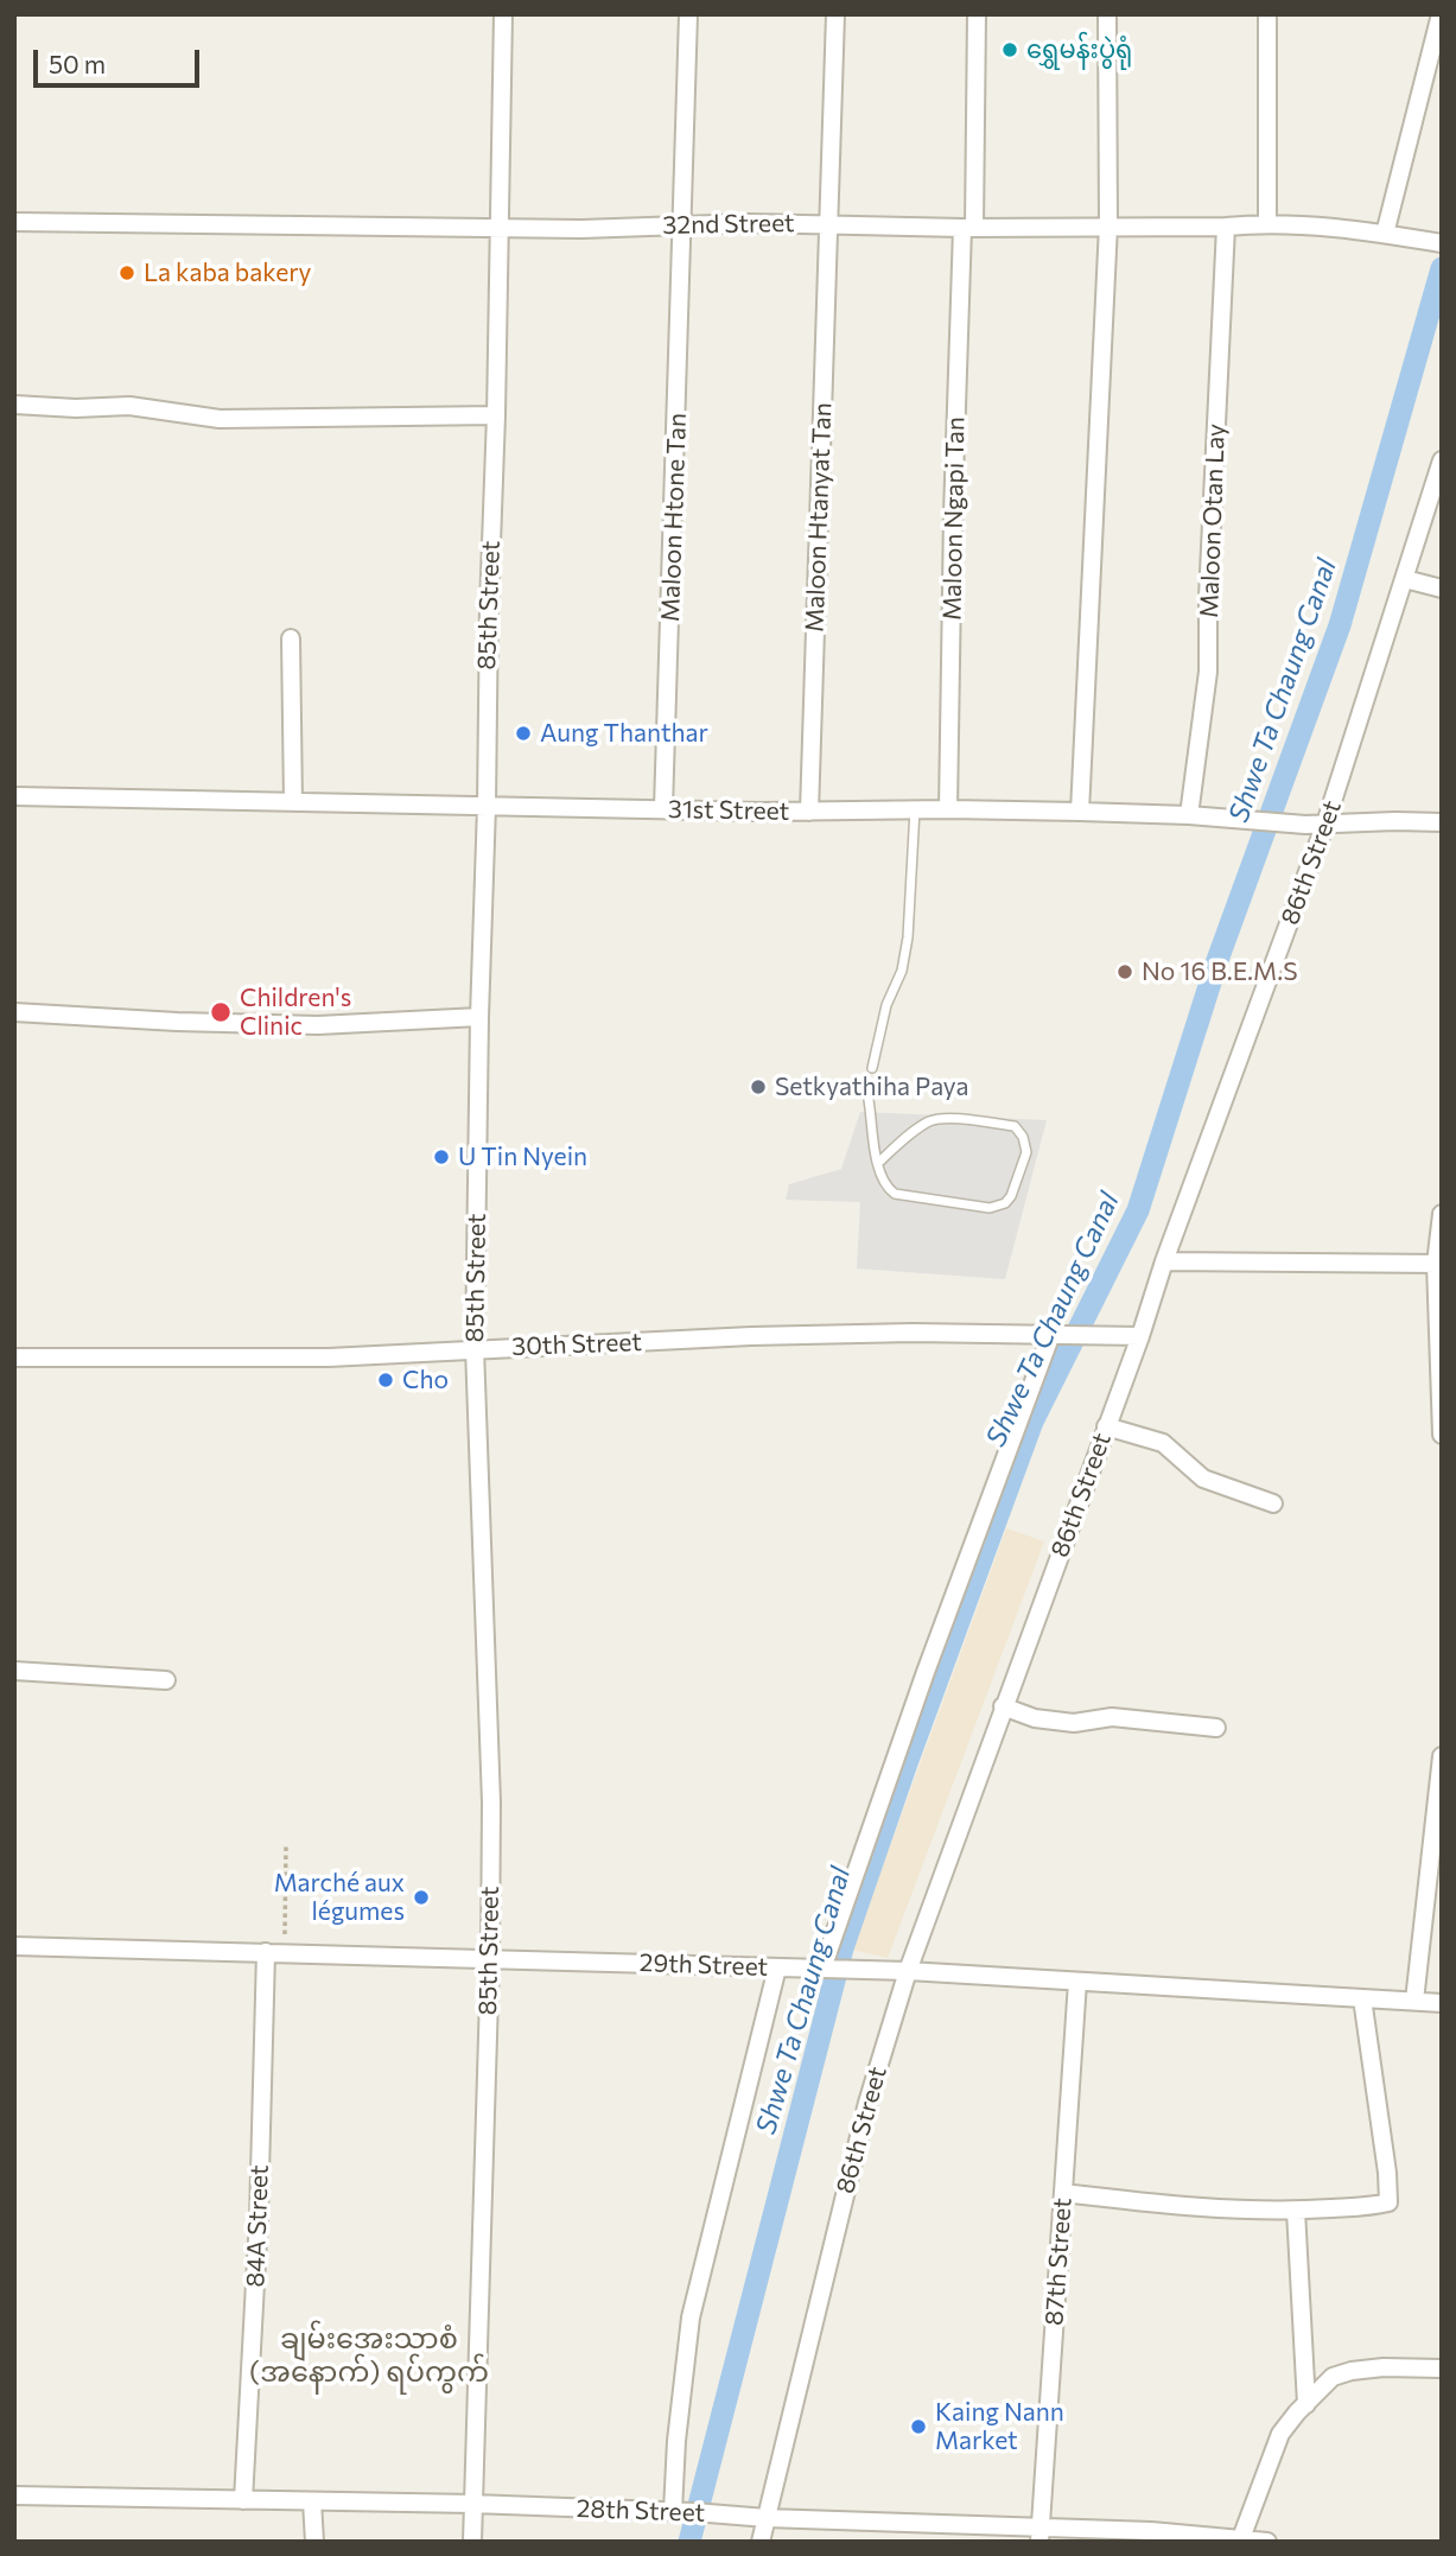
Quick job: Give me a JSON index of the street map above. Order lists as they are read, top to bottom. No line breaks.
{"streets":{"street":["32nd Street","Maloon Htone Tan","Maloon Htanyat Tan","Maloon Ngapi Tan","Maloon Otan Lay","85th Street","31st Street","86th Street","30th Street","29th Street","84A Street","87th Street","28th Street"]},"crossings":[["32nd Street","Maloon Htone Tan"],["32nd Street","Maloon Htanyat Tan"],["32nd Street","Maloon Ngapi Tan"],["32nd Street","Maloon Otan Lay"],["32nd Street","85th Street"],["Maloon Htone Tan","31st Street"],["Maloon Htanyat Tan","31st Street"],["Maloon Ngapi Tan","31st Street"],["Maloon Otan Lay","31st Street"],["85th Street","31st Street"],["85th Street","30th Street"],["85th Street","29th Street"],["85th Street","28th Street"],["31st Street","86th Street"],["86th Street","30th Street"],["86th Street","29th Street"],["86th Street","28th Street"],["29th Street","84A Street"],["29th Street","87th Street"],["84A Street","28th Street"],["87th Street","28th Street"]],"districts":["ချမ်းအေးသာစံ (အနောက်) ရပ်ကွက်"],"water":["Shwe Ta Chaung Canal"],"places":["ရွှေမန်းပွဲရုံ","La kaba bakery","Aung Thanthar","No 16 B.E.M.S","Children's Clinic","Setkyathiha Paya","U Tin Nyein","Cho","Marché aux légumes","Kaing Nann Market"],"scale_bar":"50 m"}
